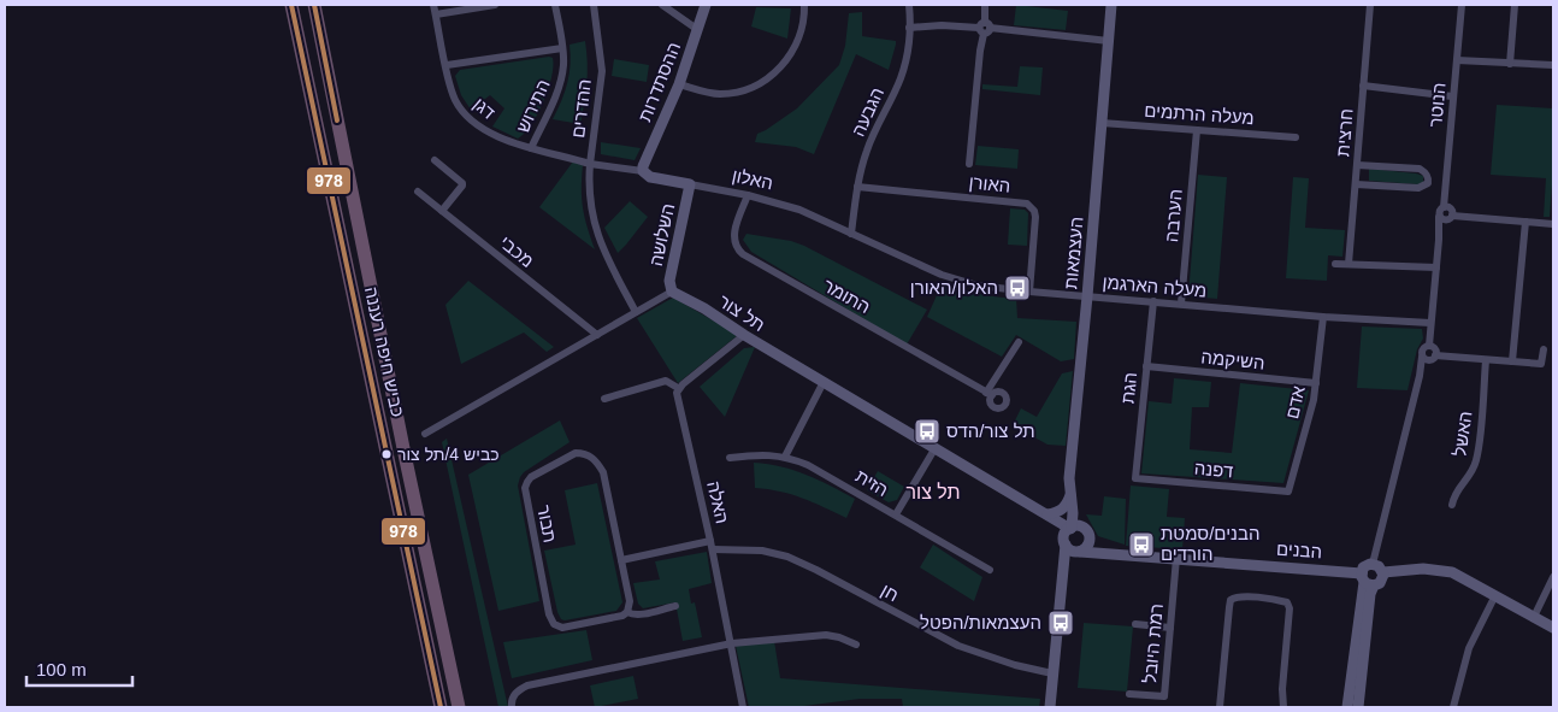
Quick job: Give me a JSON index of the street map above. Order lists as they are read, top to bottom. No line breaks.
{"streets":{"highway":["כביש חיפה רעננה"],"street":["ההסתדרות","הנוטר","התירוש","דגן","ההדרים","הגבעה","מעלה הרתמים","חרצית","האלון","האורן","הערבה","השלושה","מכבי","העצמאות","מעלה הארגמן","התומר","תל צור","השיקמה","הגת","אדם","האשל","דפנה","הזית","האלה","תבור","הבנים","חן","רמת היובל"]},"crossings":[["ההסתדרות","ההדרים"],["ההסתדרות","האלון"],["התירוש","דגן"],["דגן","ההדרים"],["ההדרים","האלון"],["הגבעה","האלון"],["הגבעה","האורן"],["הגבעה","מעלה הארגמן"],["מעלה הרתמים","הערבה"],["מעלה הרתמים","העצמאות"],["האלון","השלושה"],["האלון","מעלה הארגמן"],["האלון","התומר"],["האורן","מעלה הארגמן"],["הערבה","מעלה הארגמן"],["השלושה","תל צור"],["העצמאות","מעלה הארגמן"],["העצמאות","תל צור"],["העצמאות","הבנים"],["העצמאות","חן"],["מעלה הארגמן","הגת"],["מעלה הארגמן","אדם"],["תל צור","הבנים"],["השיקמה","הגת"],["השיקמה","אדם"],["הגת","דפנה"],["אדם","דפנה"],["האלה","חן"],["הבנים","רמת היובל"]],"districts":["תל צור"],"places":{"bus stop":["האלון/האורן","תל צור/הדס","הבנים/סמטת הורדים","העצמאות/הפטל"],"other":["כביש 4/תל צור"]},"lines":["transit line 978"],"scale_bar":"100 m"}
